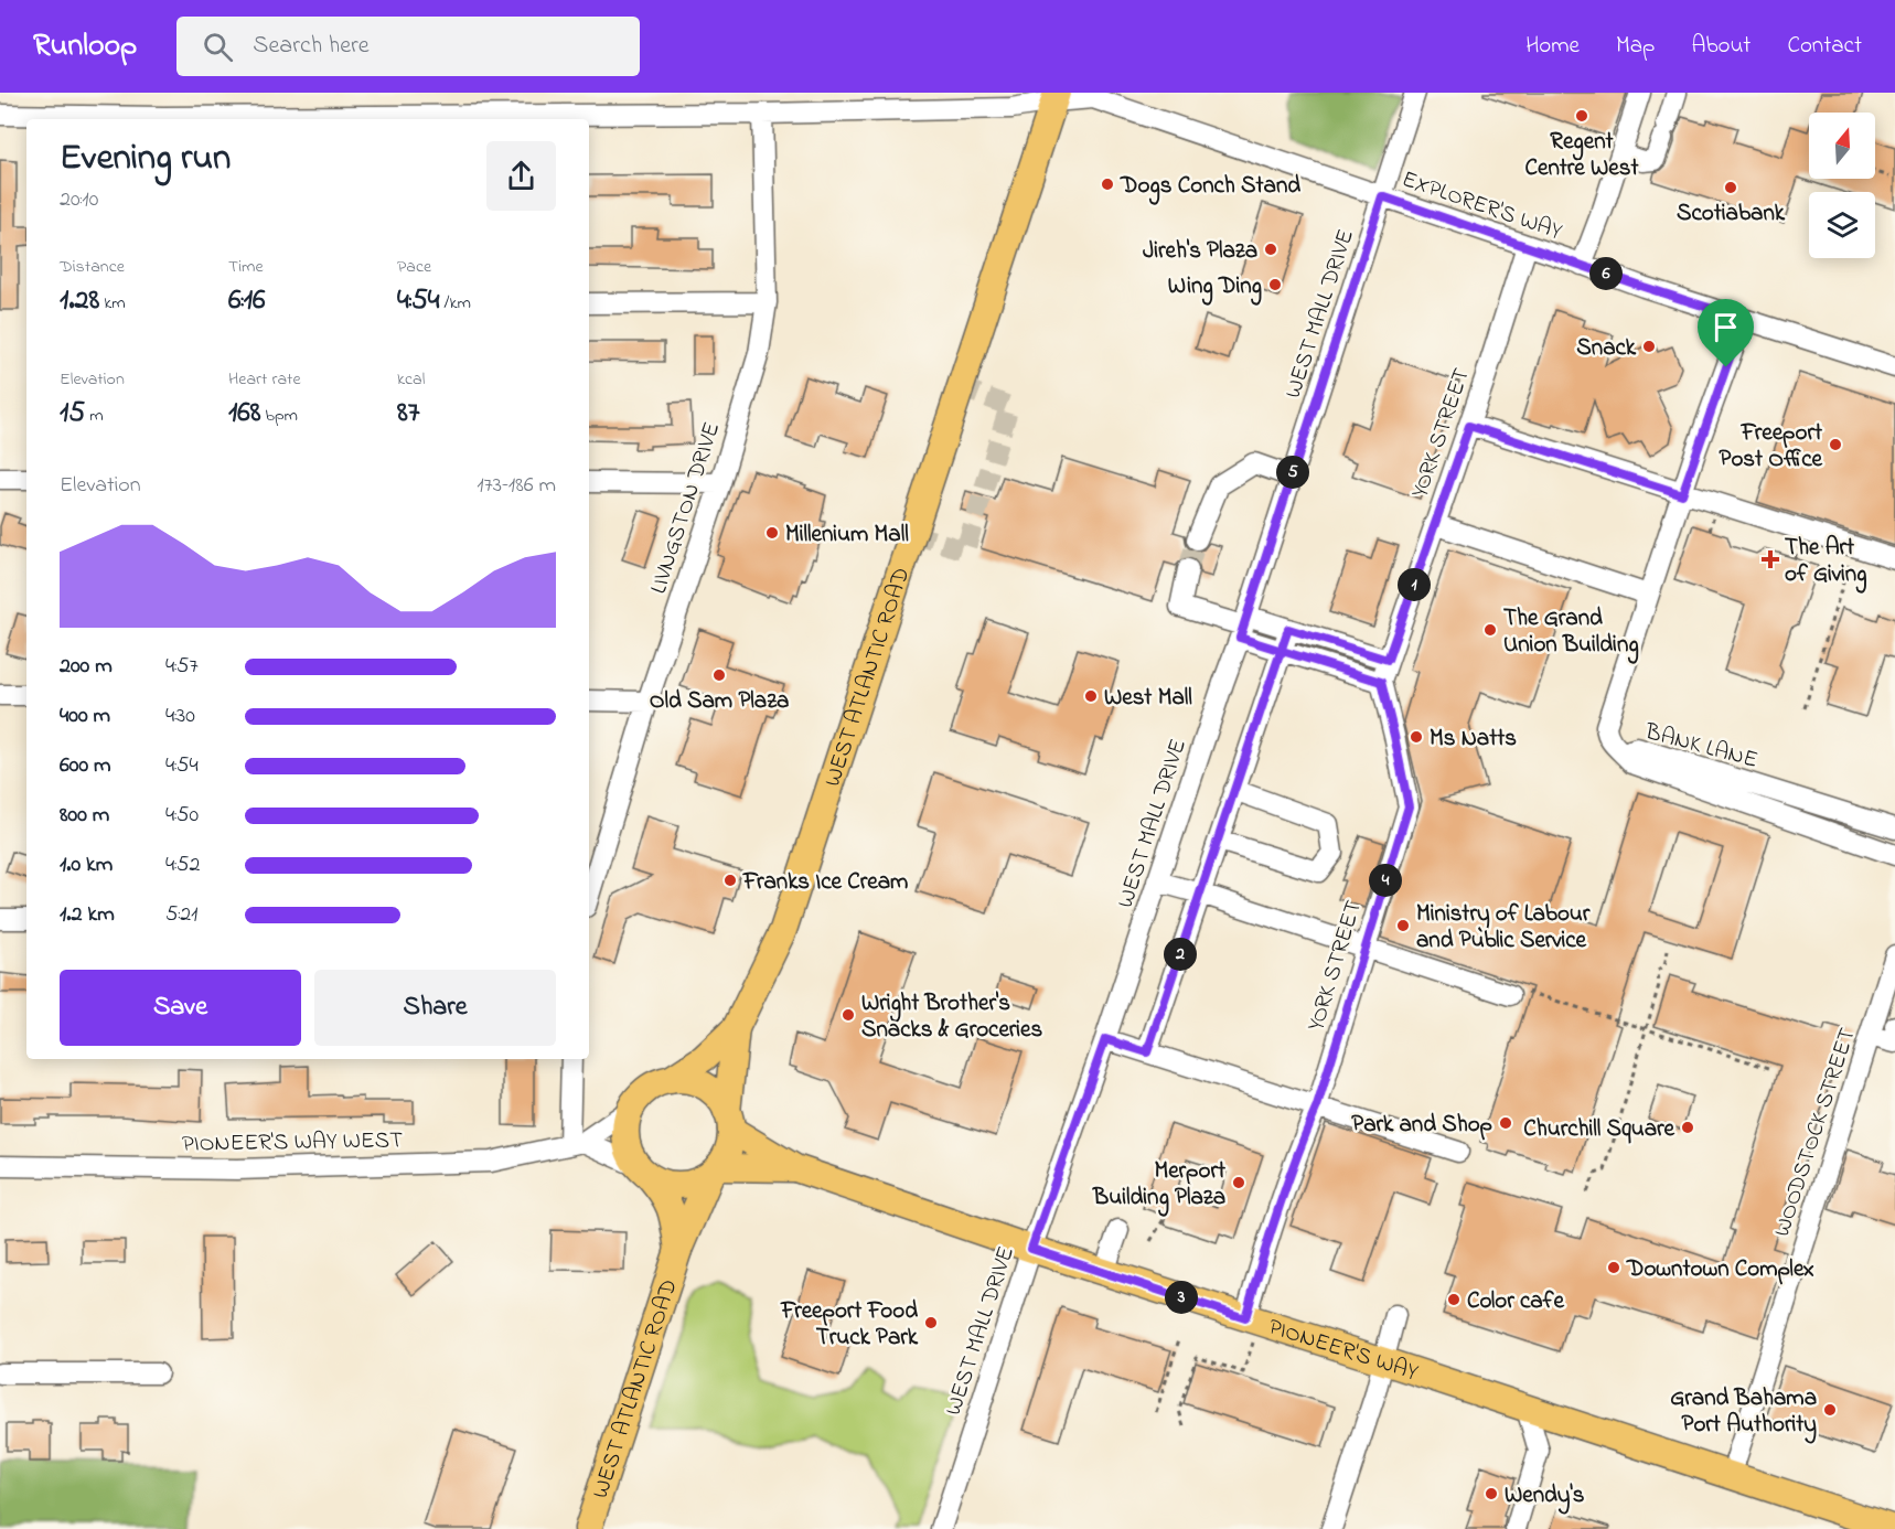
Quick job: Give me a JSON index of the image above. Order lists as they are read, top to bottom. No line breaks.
{"streets":{"main road":["WEST ATLANTIC ROAD","PIONEER'S WAY"],"street":["EXPLORER'S WAY","WEST MALL DRIVE","YORK STREET","LIVNGSTON DRIVE","BANK LANE","WOODSTOCK STREET","PIONEER'S WAY WEST"]},"crossings":[["EXPLORER'S WAY","WEST MALL DRIVE"],["EXPLORER'S WAY","YORK STREET"],["EXPLORER'S WAY","LIVNGSTON DRIVE"],["EXPLORER'S WAY","WEST ATLANTIC ROAD"],["WEST MALL DRIVE","PIONEER'S WAY"],["YORK STREET","PIONEER'S WAY"],["WEST ATLANTIC ROAD","PIONEER'S WAY WEST"],["WEST ATLANTIC ROAD","PIONEER'S WAY"],["WOODSTOCK STREET","PIONEER'S WAY"],["PIONEER'S WAY WEST","PIONEER'S WAY"]],"places":{"other":["Regent Centre West","Dogs Conch Stand","Scotiabank","Jireh's Plaza","Wing Ding","Snack","Freeport Post Office","Millenium Mall","The Grand Union Building","Old Sam Plaza","West Mall","Ms Natts","Franks Ice Cream","Ministry of Labour and Public Service","Wright Brother's Snacks & Groceries","Park and Shop","Churchill Square","Merport Building Plaza","Downtown Complex","Color cafe","Freeport Food Truck Park","Grand Bahama Port Authority","Wendy's"],"health":["The Art of Giving"]},"north":"top","page":{"header":"Runloop","search":"Search here","nav":["Home","Map","About","Contact"],"heading":["Evening run","20:10"],"stats":[["Distance","1.28 km"],["Time","6:16"],["Pace","4:54 /km"],["Elevation","15 m"],["Heart rate","168 bpm"],["kcal","87"]],"pins":["6","5","1","4","2","3"],"chart":["Elevation","173–186 m"],"list":[{"name":"200 m","note":"4:57"},{"name":"400 m","note":"4:30"},{"name":"600 m","note":"4:54"},{"name":"800 m","note":"4:50"},{"name":"1.0 km","note":"4:52"},{"name":"1.2 km","note":"5:21"}],"buttons":["Save","Share"]}}
